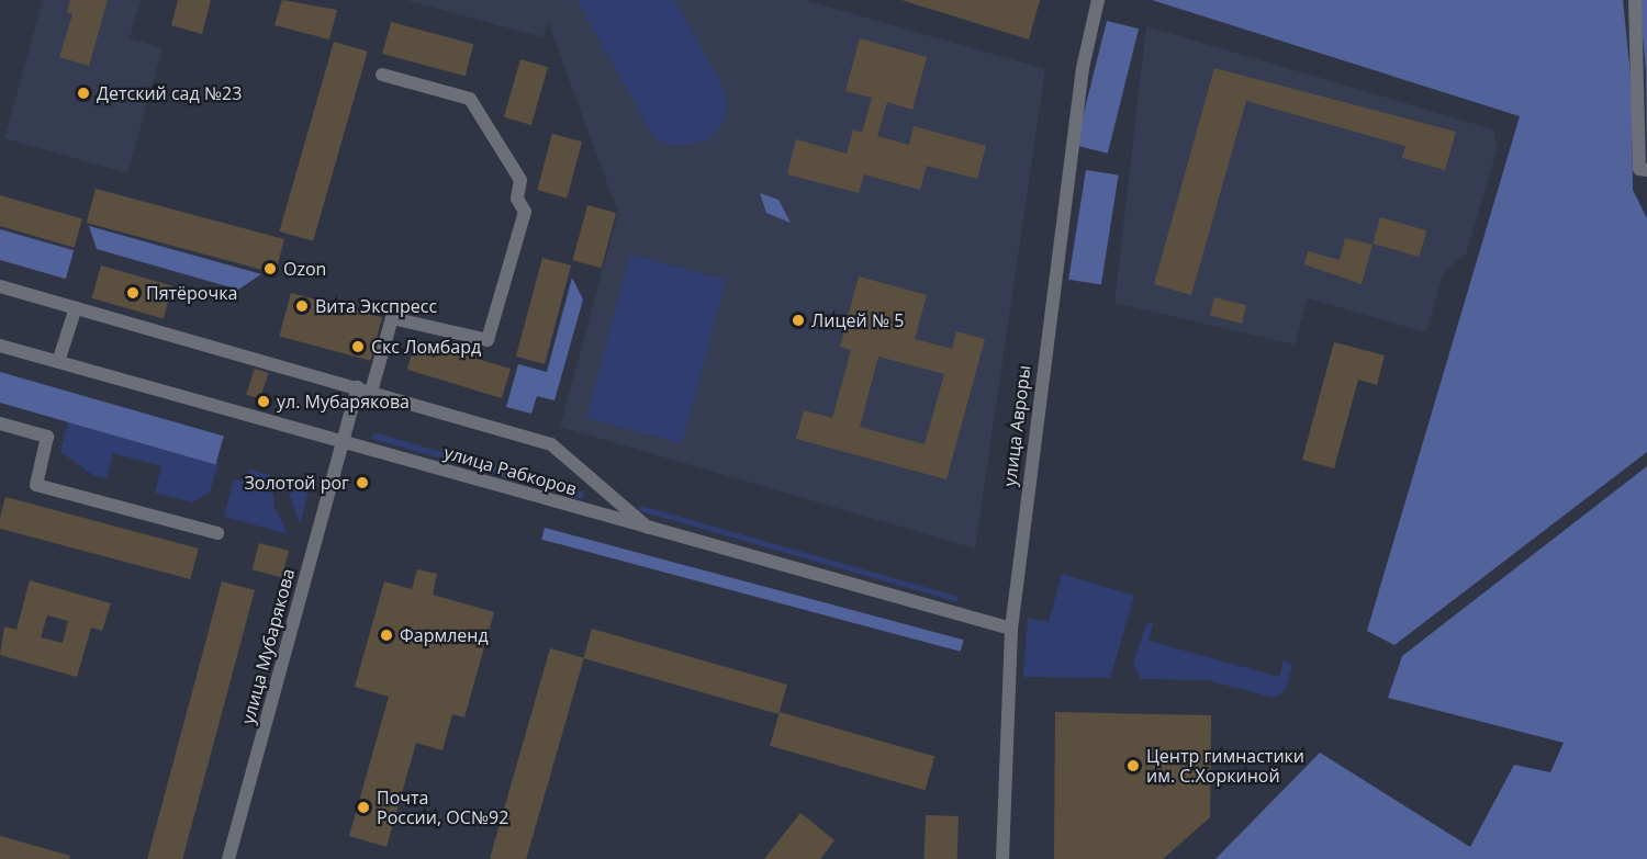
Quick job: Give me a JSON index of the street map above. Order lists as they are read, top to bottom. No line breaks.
{"streets":{"street":["улица Авроры","улица Рабкоров","улица Мубарякова"]},"crossings":[["улица Авроры","улица Рабкоров"],["улица Рабкоров","улица Мубарякова"]],"places":["Детский сад №23","Ozon","Пятёрочка","Вита Экспресс","Лицей № 5","Скс Ломбард","ул. Мубарякова","Золотой рог","Фармленд","Центр гимнастики им. С.Хоркиной","Почта России, ОС№92"]}
